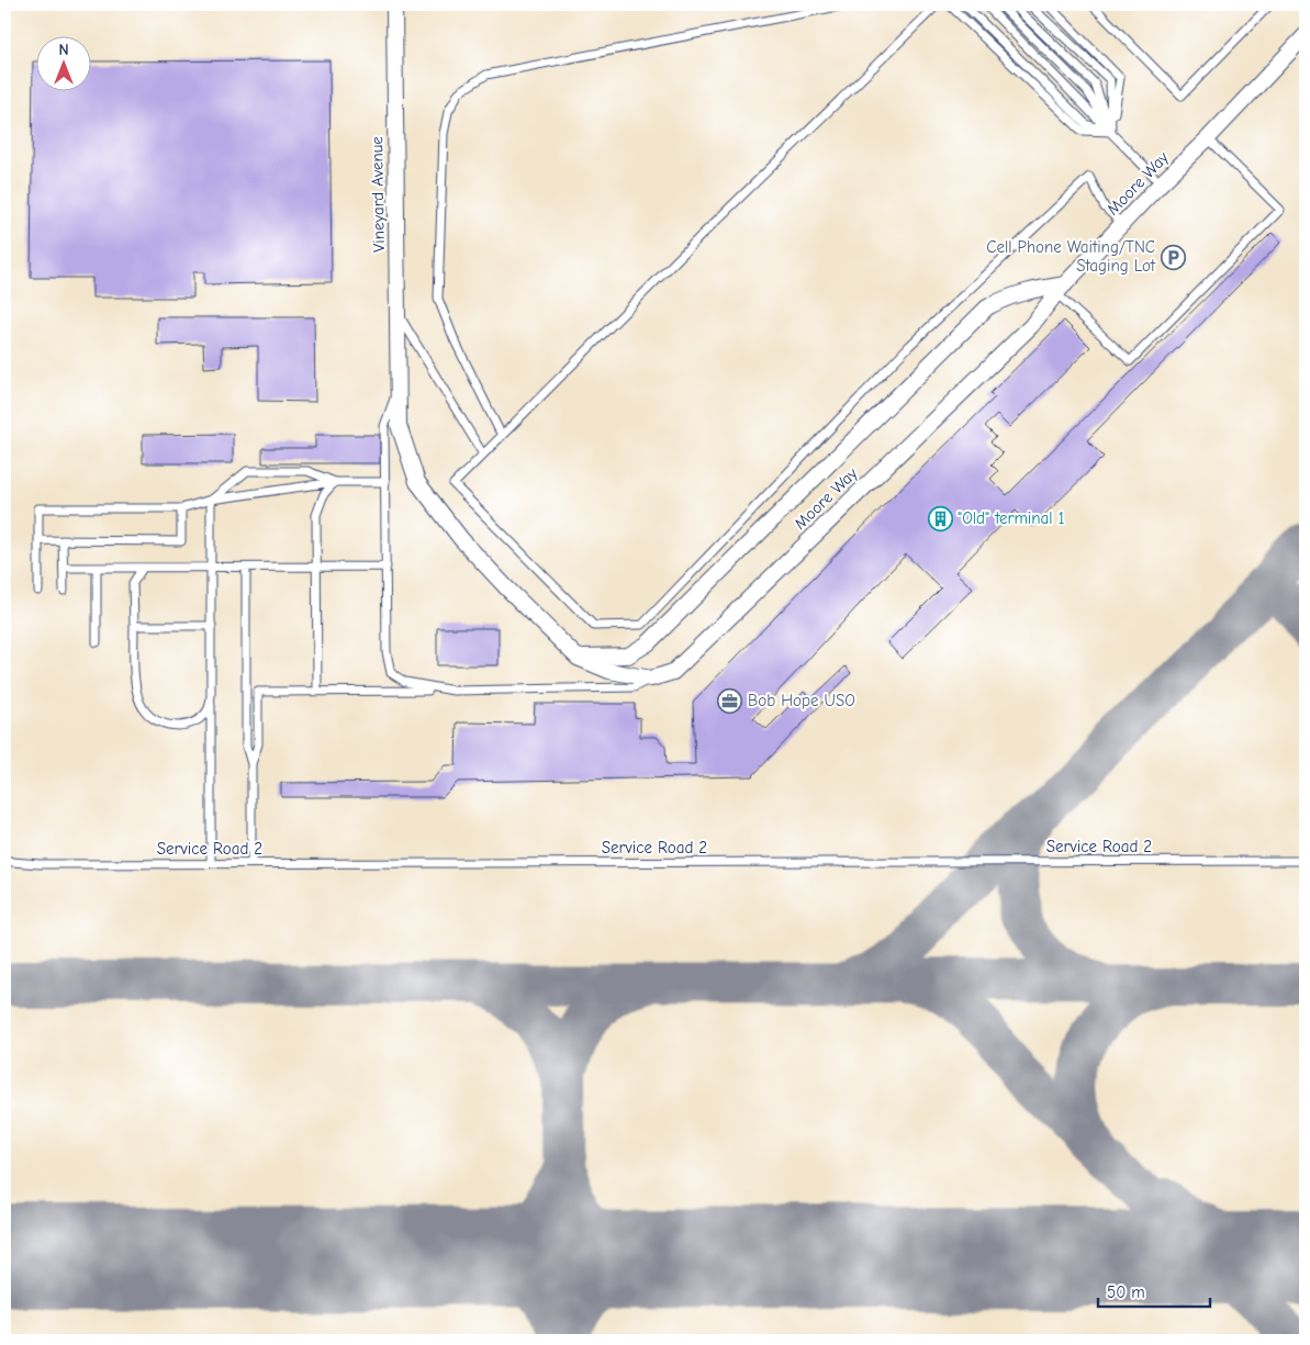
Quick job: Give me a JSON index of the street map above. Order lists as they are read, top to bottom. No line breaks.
{"streets":{"street":["Moore Way","Vineyard Avenue"],"lane":["Service Road 2"]},"places":{"parking":["Cell Phone Waiting/TNC Staging Lot"],"building":["\"Old\" terminal 1"],"office":["Bob Hope USO"]},"scale_bar":"50 m","north":"top"}
